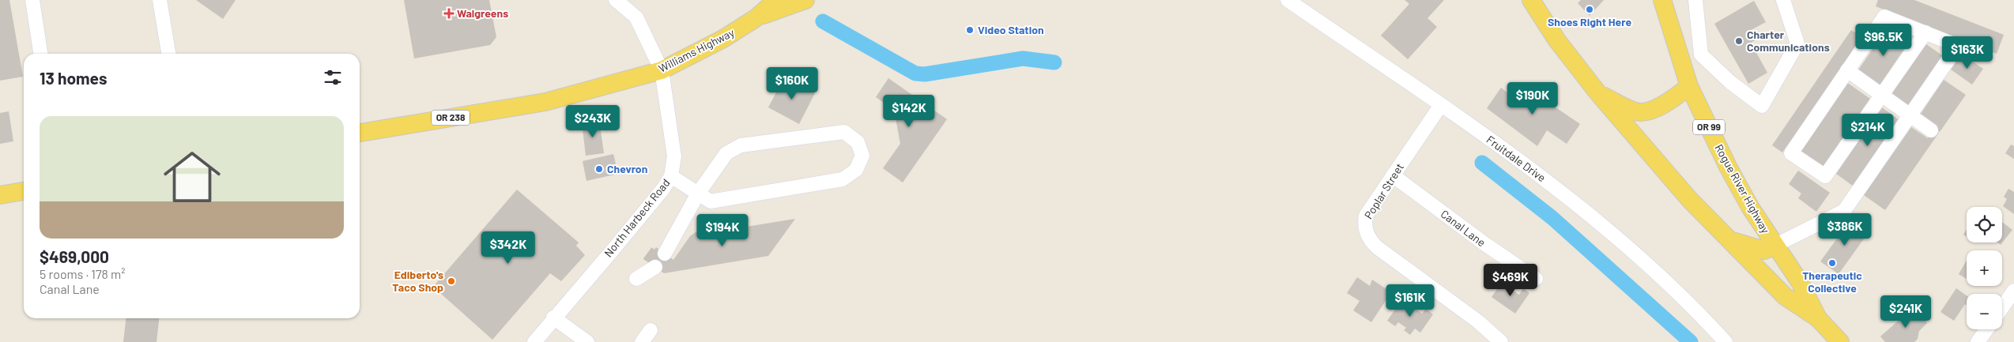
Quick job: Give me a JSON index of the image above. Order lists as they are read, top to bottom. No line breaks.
{"streets":{"main road":["Williams Highway","OR 238","OR 99","Rogue River Highway"],"street":["Fruitdale Drive","Poplar Street","North Harbeck Road","Canal Lane"]},"crossings":[["Williams Highway","North Harbeck Road"],["OR 99","Rogue River Highway"],["Fruitdale Drive","Poplar Street"],["Poplar Street","Canal Lane"]],"places":{"other":["Shoes Right Here","Video Station","Charter Communications","Chevron","Therapeutic Collective","Ediberto's Taco Shop"],"health":["Walgreens"]},"page":{"price":["$96.5K","$163K","$160K","$190K","$142K","$243K","$214K","$386K","$194K","$342K","$469K","$161K","$241K"],"heading":"13 homes","list":[{"name":"$469,000","note":"5 rooms · 178 m² · Canal Lane"}],"map_buttons":["+","−"]}}
